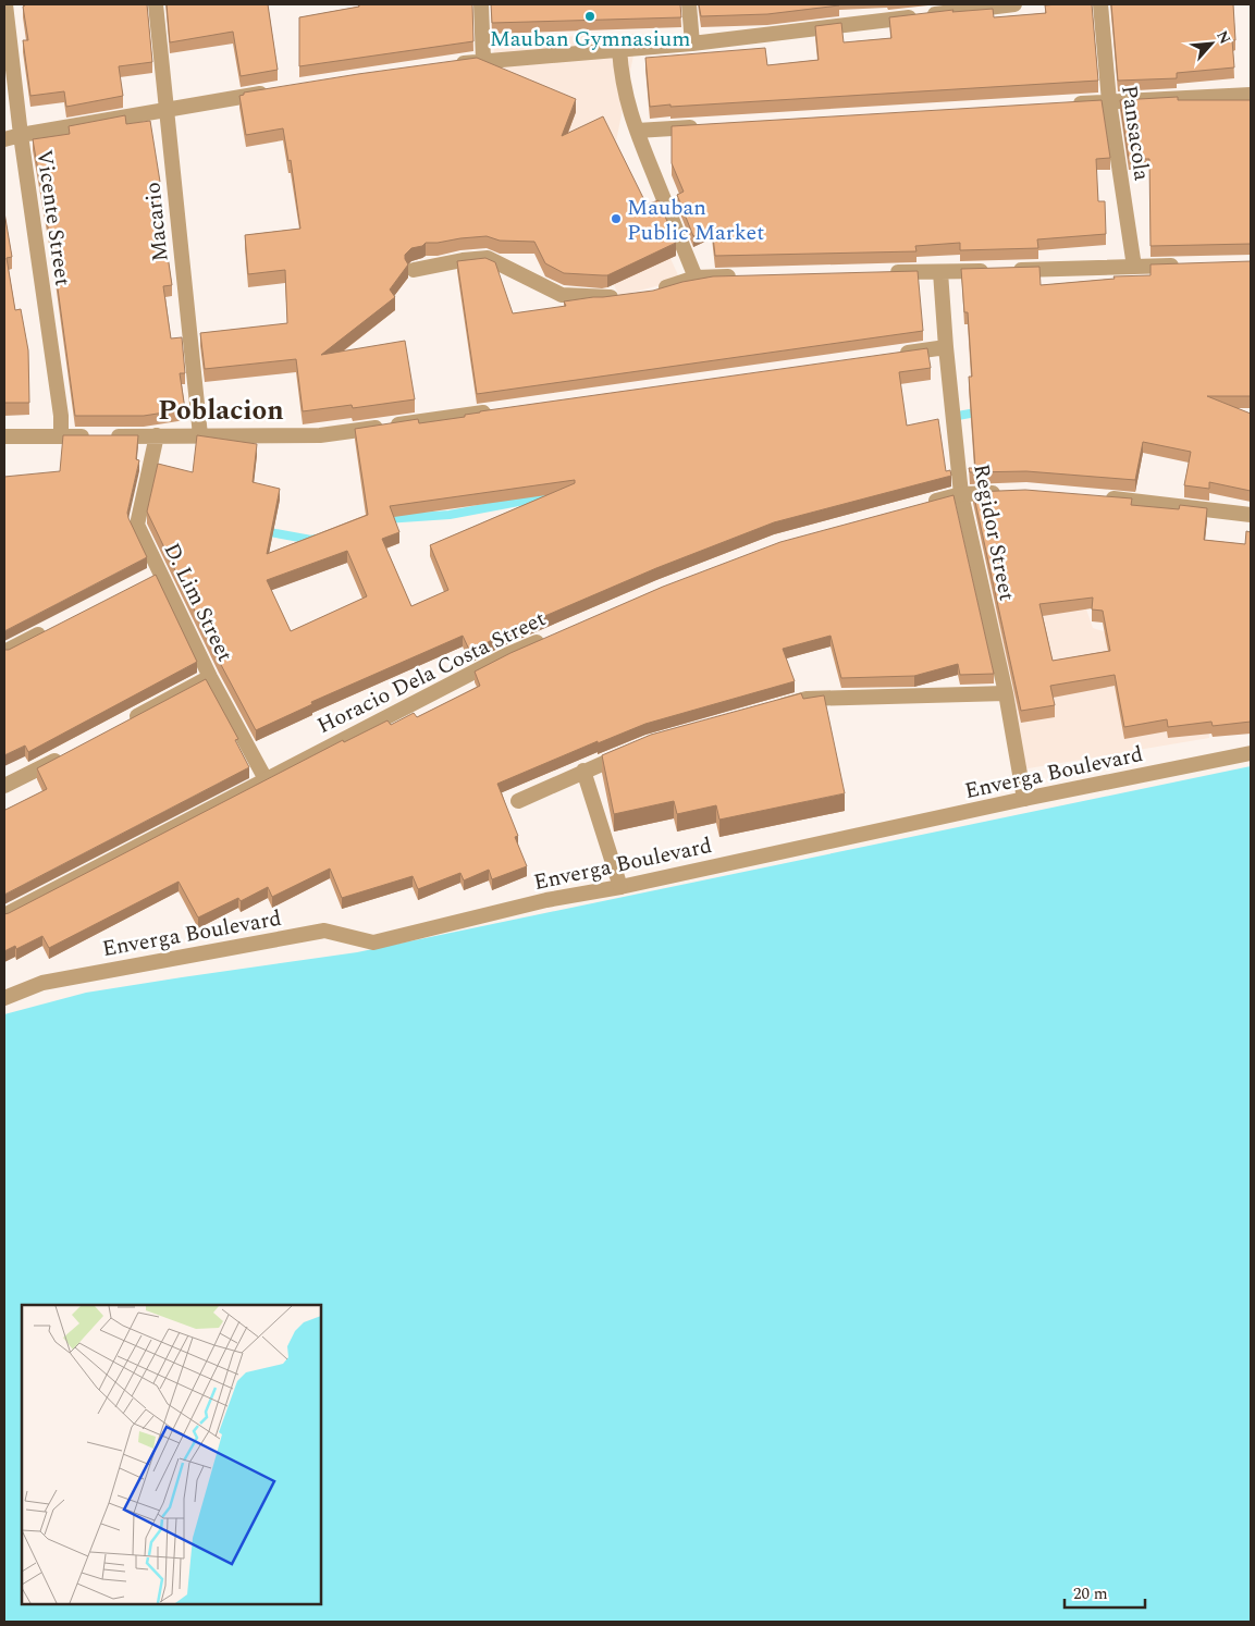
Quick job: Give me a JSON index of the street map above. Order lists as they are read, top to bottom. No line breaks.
{"streets":{"street":["Pansacola","Vicente Street","Macario","Regidor Street","D. Lim Street","Horacio Dela Costa Street","Enverga Boulevard"]},"crossings":[["Regidor Street","Enverga Boulevard"],["D. Lim Street","Horacio Dela Costa Street"]],"districts":["Poblacion"],"places":["Mauban Gymnasium","Mauban Public Market"],"scale_bar":"20 m","north":"top right"}
